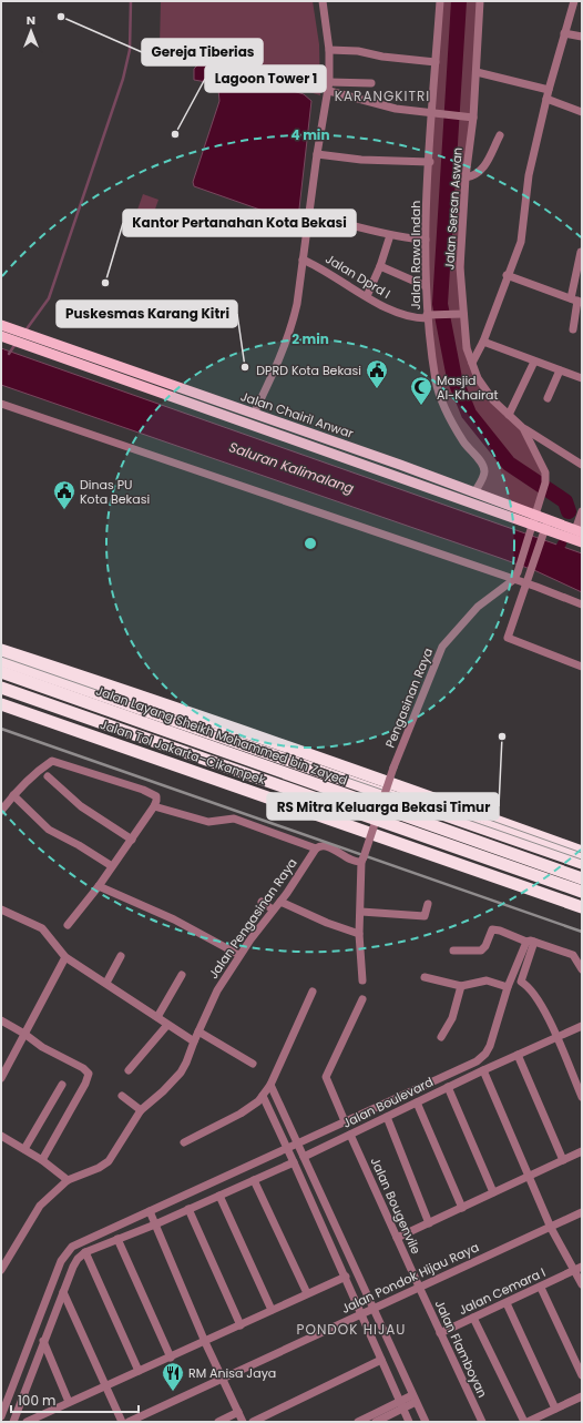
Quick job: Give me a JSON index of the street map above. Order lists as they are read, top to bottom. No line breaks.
{"streets":{"highway":["Jalan Layang Sheikh Mohammed bin Zayed","Jalan Tol Jakarta–Cikampek"],"main road":["Jalan Chairil Anwar"],"street":["Jalan Sersan Aswan","Jalan Rawa Indah","Jalan Dprd I","Pengasinan Raya","Jalan Pengasinan Raya","Jalan Boulevard","Jalan Bougenvile","Jalan Pondok Hijau Raya","Jalan Cemara I","Jalan Flamboyan"]},"crossings":[["Jalan Sersan Aswan","Jalan Dprd I"],["Jalan Sersan Aswan","Jalan Chairil Anwar"],["Jalan Rawa Indah","Jalan Dprd I"],["Jalan Rawa Indah","Jalan Chairil Anwar"],["Jalan Boulevard","Jalan Bougenvile"],["Jalan Bougenvile","Jalan Pondok Hijau Raya"],["Jalan Bougenvile","Jalan Flamboyan"],["Jalan Pondok Hijau Raya","Jalan Flamboyan"],["Jalan Cemara I","Jalan Flamboyan"]],"districts":["KARANGKITRI","PONDOK HIJAU"],"water":["Saluran Kalimalang"],"places":{"other":["Gereja Tiberias","Lagoon Tower 1","Kantor Pertanahan Kota Bekasi","Puskesmas Karang Kitri","RS Mitra Keluarga Bekasi Timur"],"public building":["DPRD Kota Bekasi","Dinas PU Kota Bekasi"],"mosque":["Masjid Al-Khairat"],"restaurant":["RM Anisa Jaya"]},"scale_bar":"100 m","north":"top","rings":["4 min","2 min"]}
